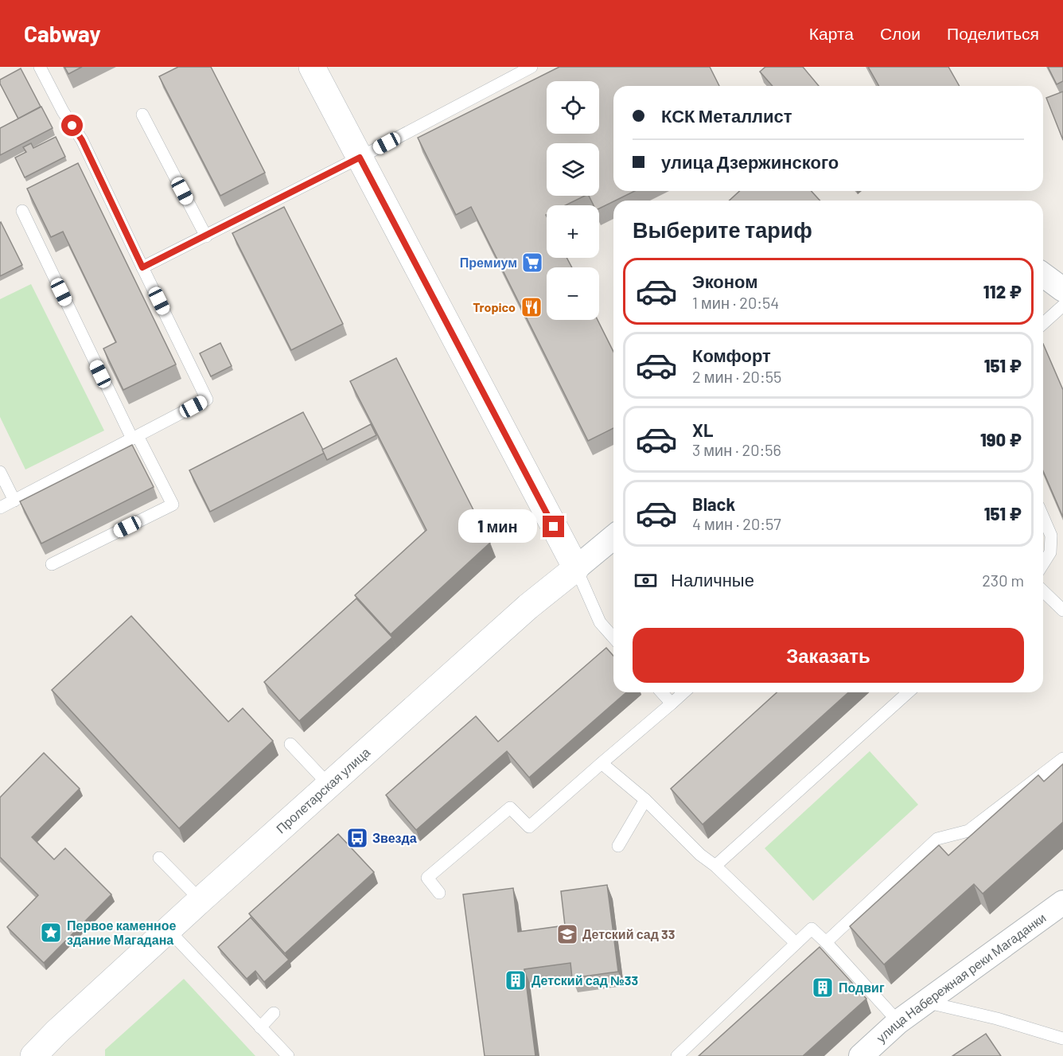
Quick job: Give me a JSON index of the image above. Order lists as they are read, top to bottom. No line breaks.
{"streets":{"street":["Пролетарская улица","улица Набережная реки Магаданки"]},"places":{"supermarket":["Премиум"],"restaurant":["Tropico"],"bus stop":["Звезда"],"place":["Первое каменное здание Магадана"],"school or university":["Детский сад 33"],"building":["Детский сад №33","Подвиг"]},"page":{"header":"Cabway","nav":["Карта","Слои","Поделиться"],"map_buttons":["+","−"],"banner":["КСК Металлист","улица Дзержинского"],"heading":"Выберите тариф","list":[{"name":"Эконом","note":"1 мин · 20:54","value":"112 ₽"},{"name":"Комфорт","note":"2 мин · 20:55","value":"151 ₽"},{"name":"XL","note":"3 мин · 20:56","value":"190 ₽"},{"name":"Black","note":"4 мин · 20:57","value":"151 ₽"}],"bubble":"1 мин","pay":["Наличные","230 m"],"buttons":"Заказать"}}
